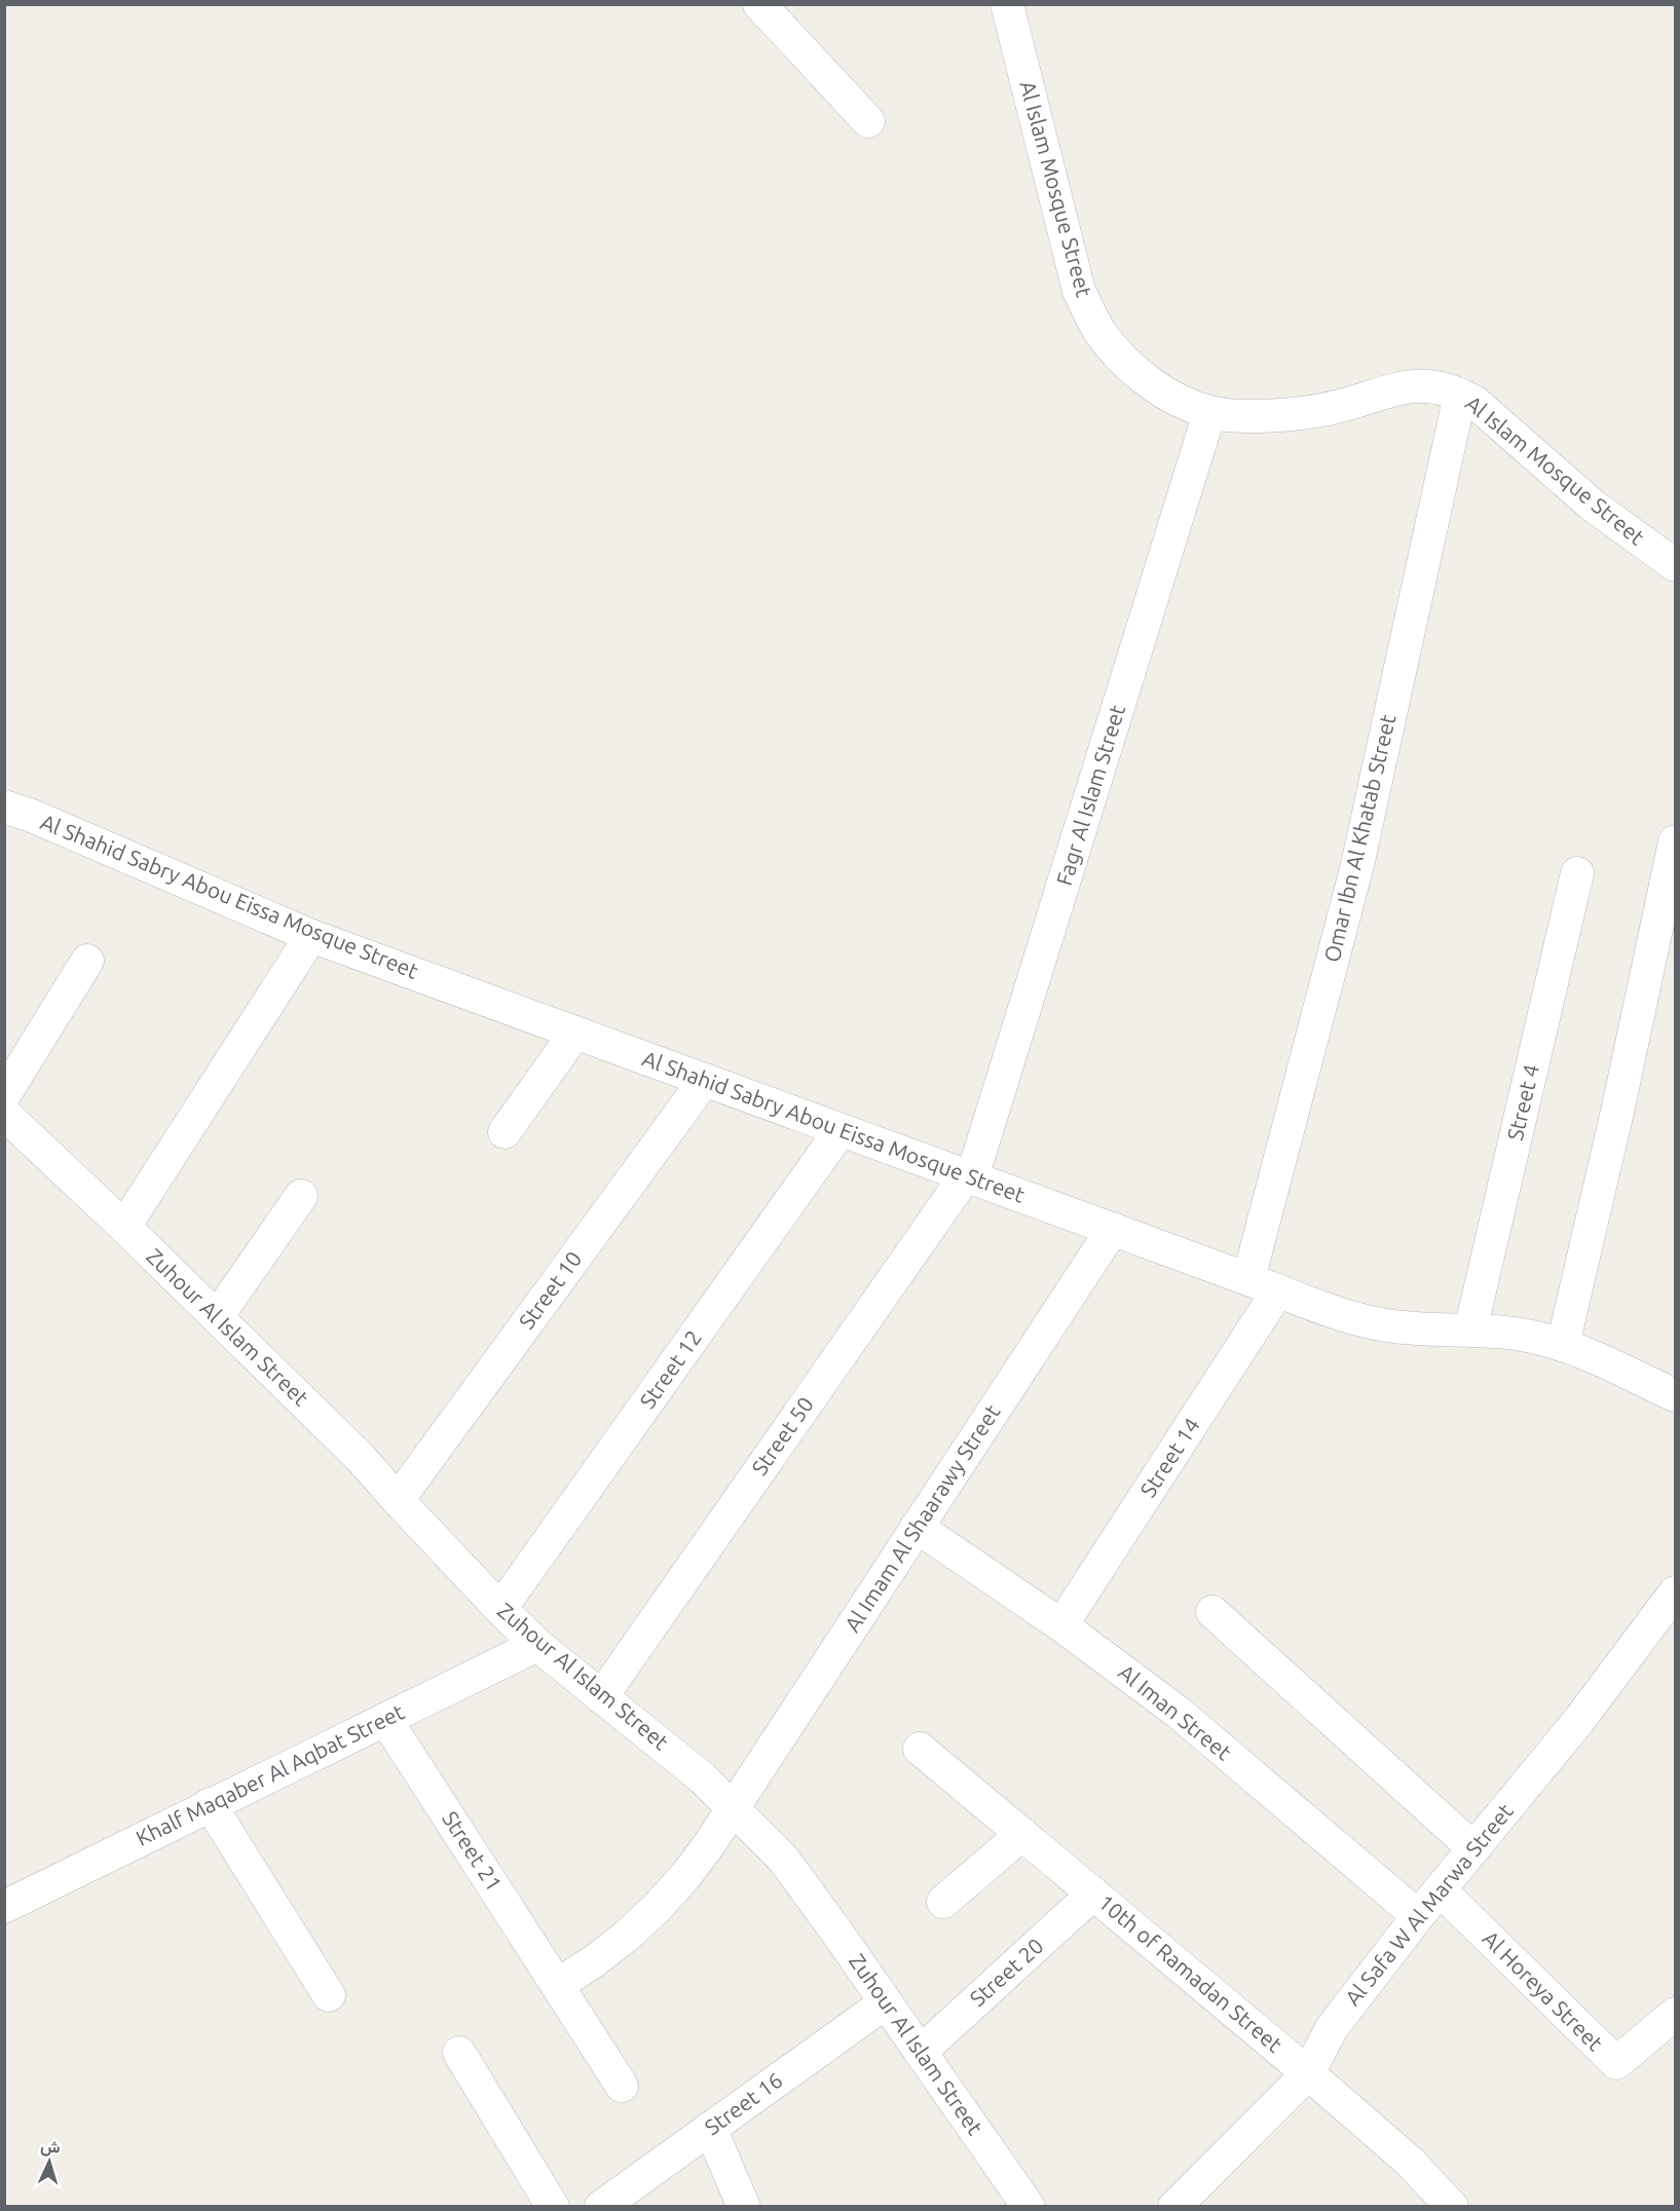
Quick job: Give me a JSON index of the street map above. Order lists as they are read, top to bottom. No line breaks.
{"streets":{"street":["Al Islam Mosque Street","Fagr Al Islam Street","Omar Ibn Al Khatab Street","Al Shahid Sabry Abou Eissa Mosque Street","Street 4","Street 10","Zuhour Al Islam Street","Street 12","Street 50","Street 14","Al Imam Al Shaarawy Street","Al Iman Street","Khalf Maqaber Al Aqbat Street","Street 21","Al Safa W Al Marwa Street","Street 20","10th of Ramadan Street","Al Horeya Street","Street 16"]},"crossings":[["Al Islam Mosque Street","Fagr Al Islam Street"],["Al Islam Mosque Street","Omar Ibn Al Khatab Street"],["Fagr Al Islam Street","Al Shahid Sabry Abou Eissa Mosque Street"],["Fagr Al Islam Street","Street 50"],["Omar Ibn Al Khatab Street","Al Shahid Sabry Abou Eissa Mosque Street"],["Al Shahid Sabry Abou Eissa Mosque Street","Street 4"],["Al Shahid Sabry Abou Eissa Mosque Street","Street 10"],["Al Shahid Sabry Abou Eissa Mosque Street","Street 12"],["Al Shahid Sabry Abou Eissa Mosque Street","Street 50"],["Al Shahid Sabry Abou Eissa Mosque Street","Street 14"],["Al Shahid Sabry Abou Eissa Mosque Street","Al Imam Al Shaarawy Street"],["Street 10","Zuhour Al Islam Street"],["Zuhour Al Islam Street","Street 12"],["Zuhour Al Islam Street","Street 50"],["Zuhour Al Islam Street","Al Imam Al Shaarawy Street"],["Zuhour Al Islam Street","Khalf Maqaber Al Aqbat Street"],["Zuhour Al Islam Street","Street 20"],["Zuhour Al Islam Street","Street 16"],["Street 14","Al Iman Street"],["Al Imam Al Shaarawy Street","Al Iman Street"],["Al Imam Al Shaarawy Street","Street 21"],["Al Iman Street","Al Safa W Al Marwa Street"],["Khalf Maqaber Al Aqbat Street","Street 21"],["Al Safa W Al Marwa Street","10th of Ramadan Street"],["Al Safa W Al Marwa Street","Al Horeya Street"],["Street 20","10th of Ramadan Street"]],"north":"top"}
